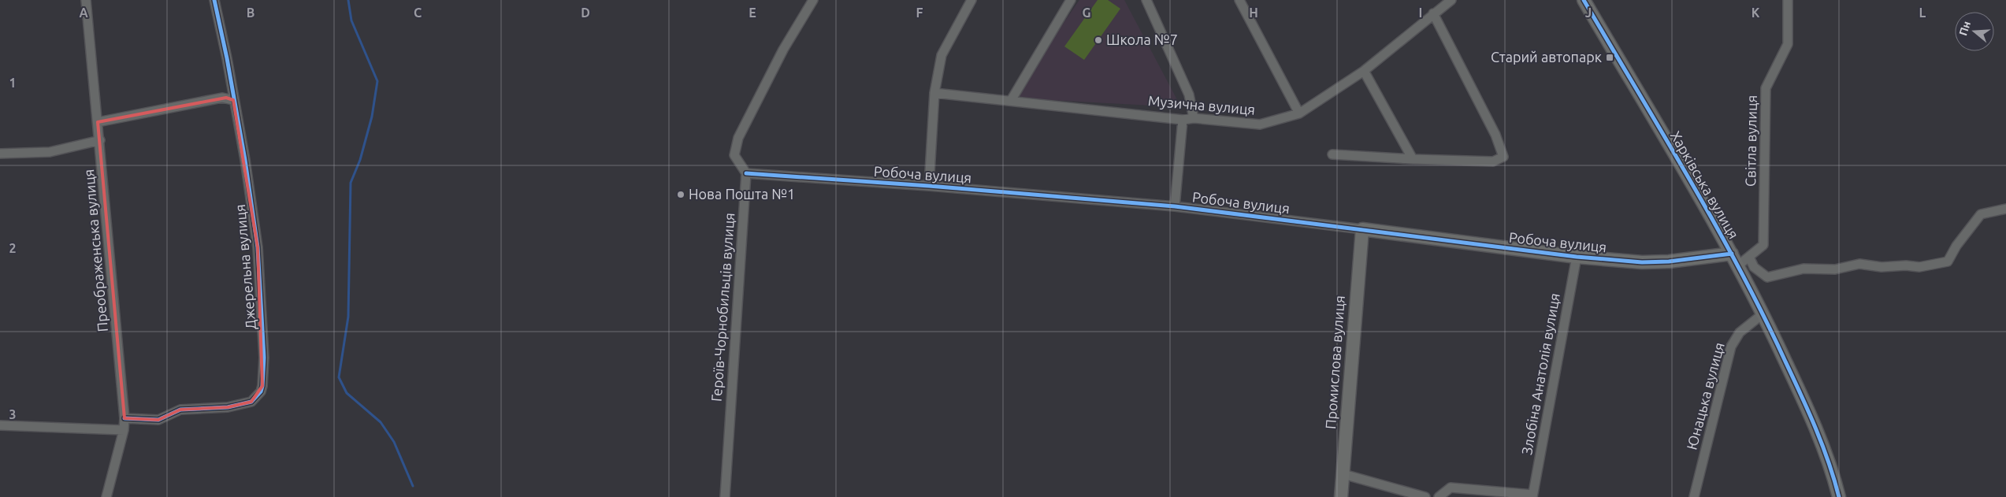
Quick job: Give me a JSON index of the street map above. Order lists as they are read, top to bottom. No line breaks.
{"streets":{"street":["Музична вулиця","Світла вулиця","Робоча вулиця","Харківська вулиця","Преображенська вулиця","Джерельна вулиця","Героїв-Чорнобильців вулиця","Промислова вулиця","Злобіна Анатолія вулиця","Юнацька вулиця"]},"crossings":[["Робоча вулиця","Харківська вулиця"],["Робоча вулиця","Героїв-Чорнобильців вулиця"],["Робоча вулиця","Промислова вулиця"],["Робоча вулиця","Злобіна Анатолія вулиця"],["Харківська вулиця","Юнацька вулиця"],["Преображенська вулиця","Джерельна вулиця"]],"places":{"other":["Школа №7","Нова Пошта №1"],"transit":["Старий автопарк"]},"north":"left","grid":{"columns":["A","B","C","D","E","F","G","H","I","J","K","L"],"rows":["1","2","3"]}}
